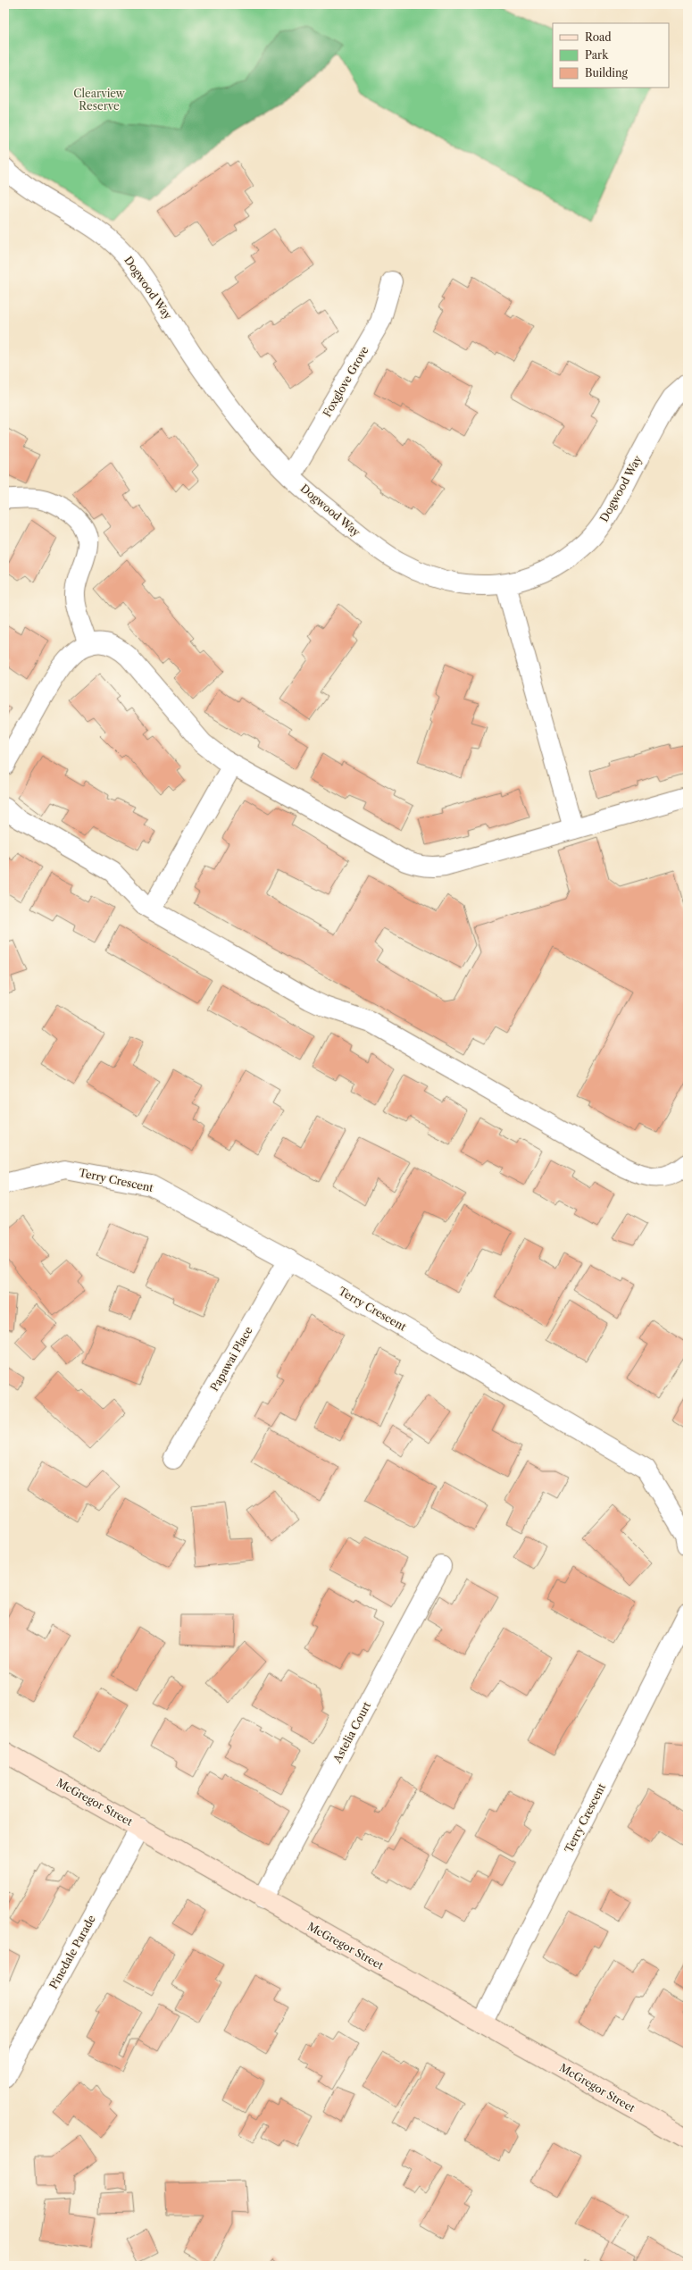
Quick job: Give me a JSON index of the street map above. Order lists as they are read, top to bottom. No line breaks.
{"streets":{"street":["Dogwood Way","Foxglove Grove","Terry Crescent","Papawai Place","Astelia Court","McGregor Street","Pinedale Parade"]},"crossings":[["Dogwood Way","Foxglove Grove"],["Terry Crescent","Papawai Place"],["Terry Crescent","McGregor Street"],["Astelia Court","McGregor Street"],["McGregor Street","Pinedale Parade"]],"parks":["Clearview Reserve"],"legend":["Road","Park","Building"]}
